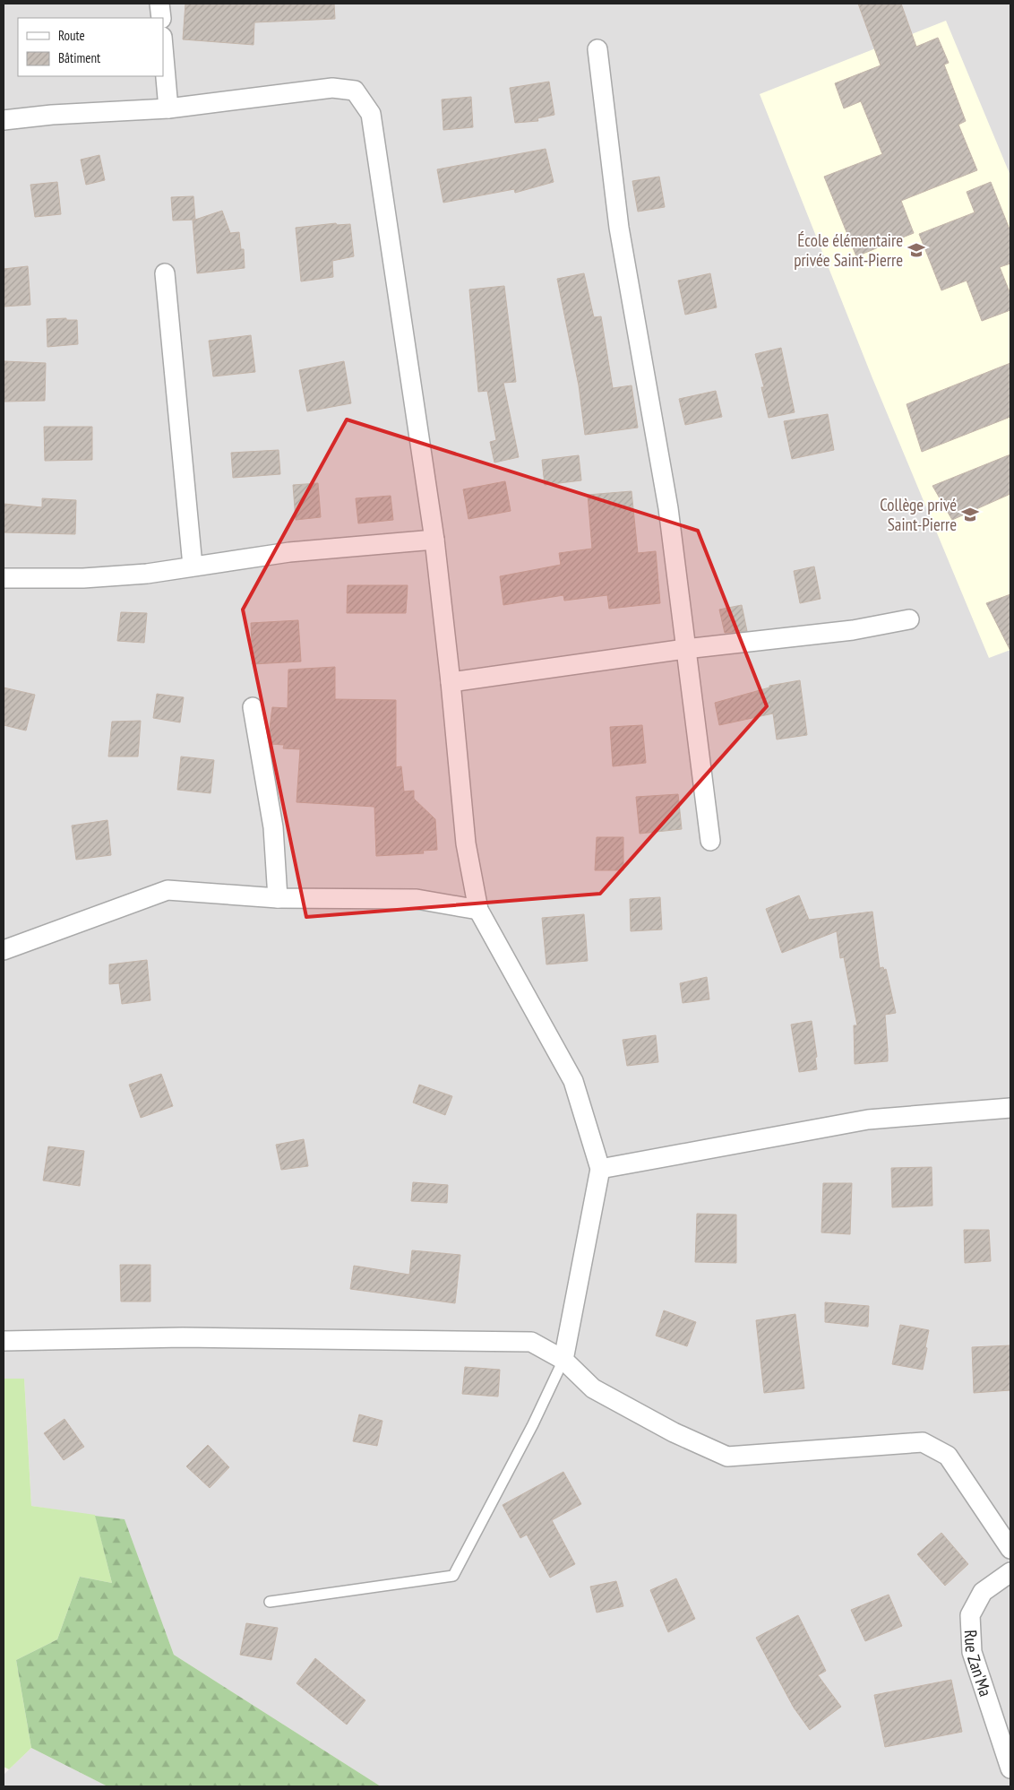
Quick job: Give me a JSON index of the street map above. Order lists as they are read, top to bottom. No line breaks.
{"streets":{"street":["Rue Zan'Ma"]},"places":{"school or university":["École élémentaire privée Saint-Pierre","Collège privé Saint-Pierre"]},"legend":["Route","Bâtiment"]}
